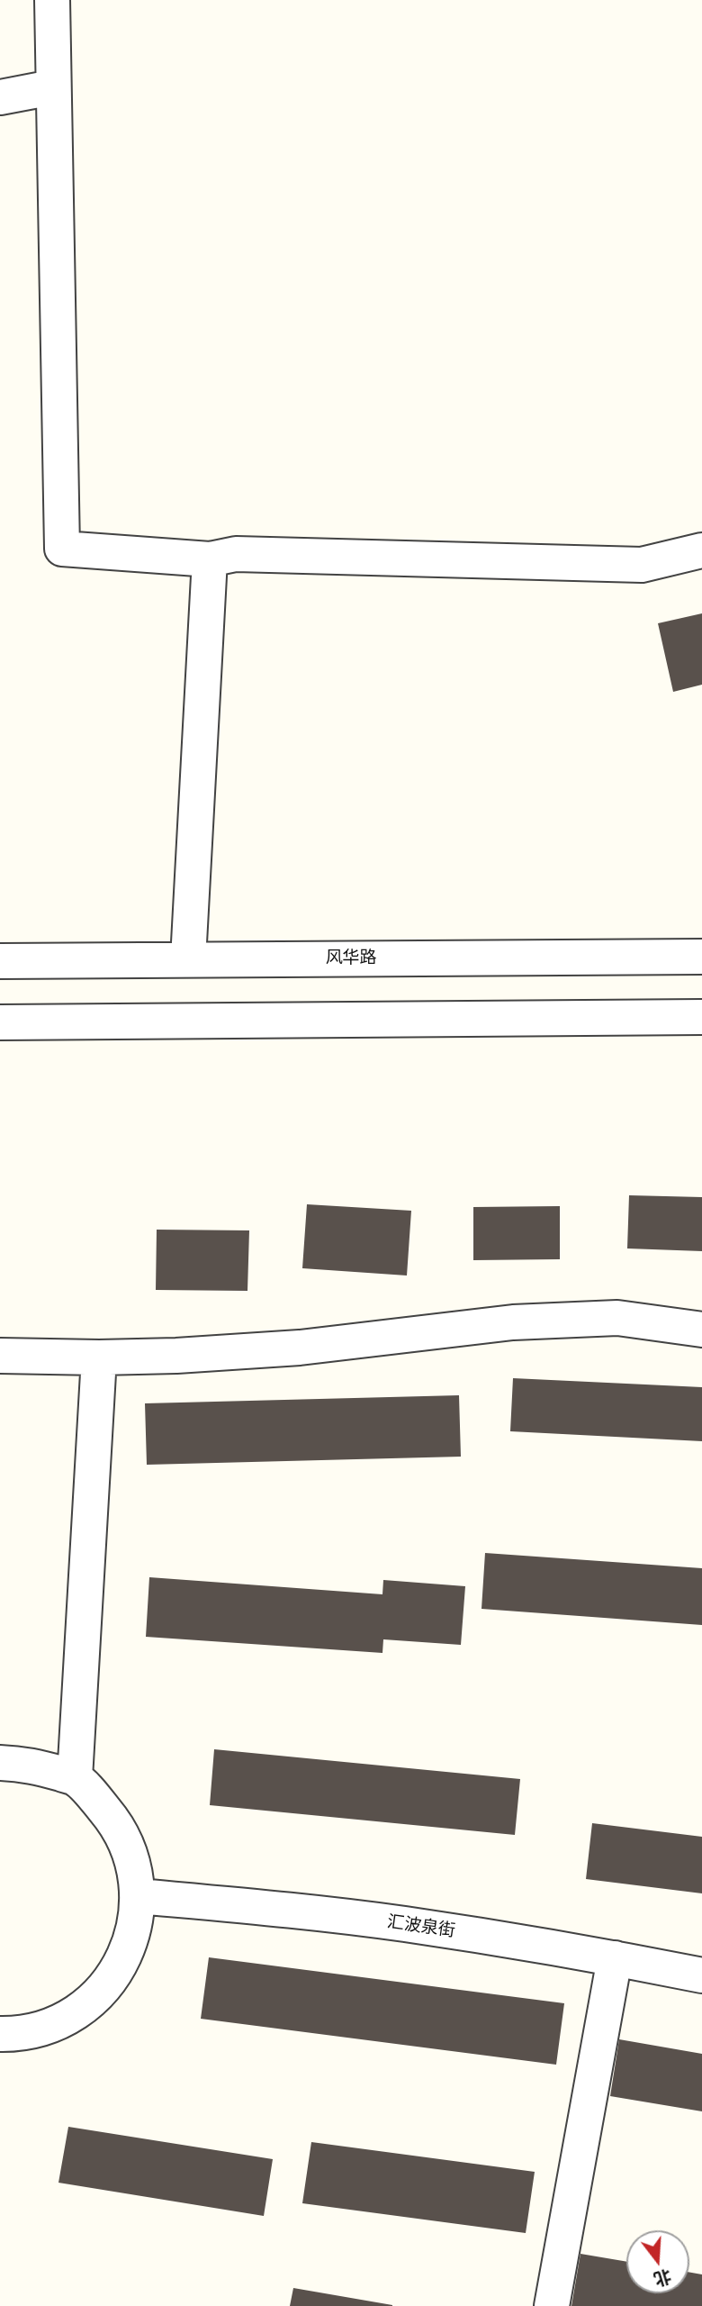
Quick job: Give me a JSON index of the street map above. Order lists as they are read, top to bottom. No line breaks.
{"streets":{"street":["风华路","汇波泉街"]},"north":"bottom"}
